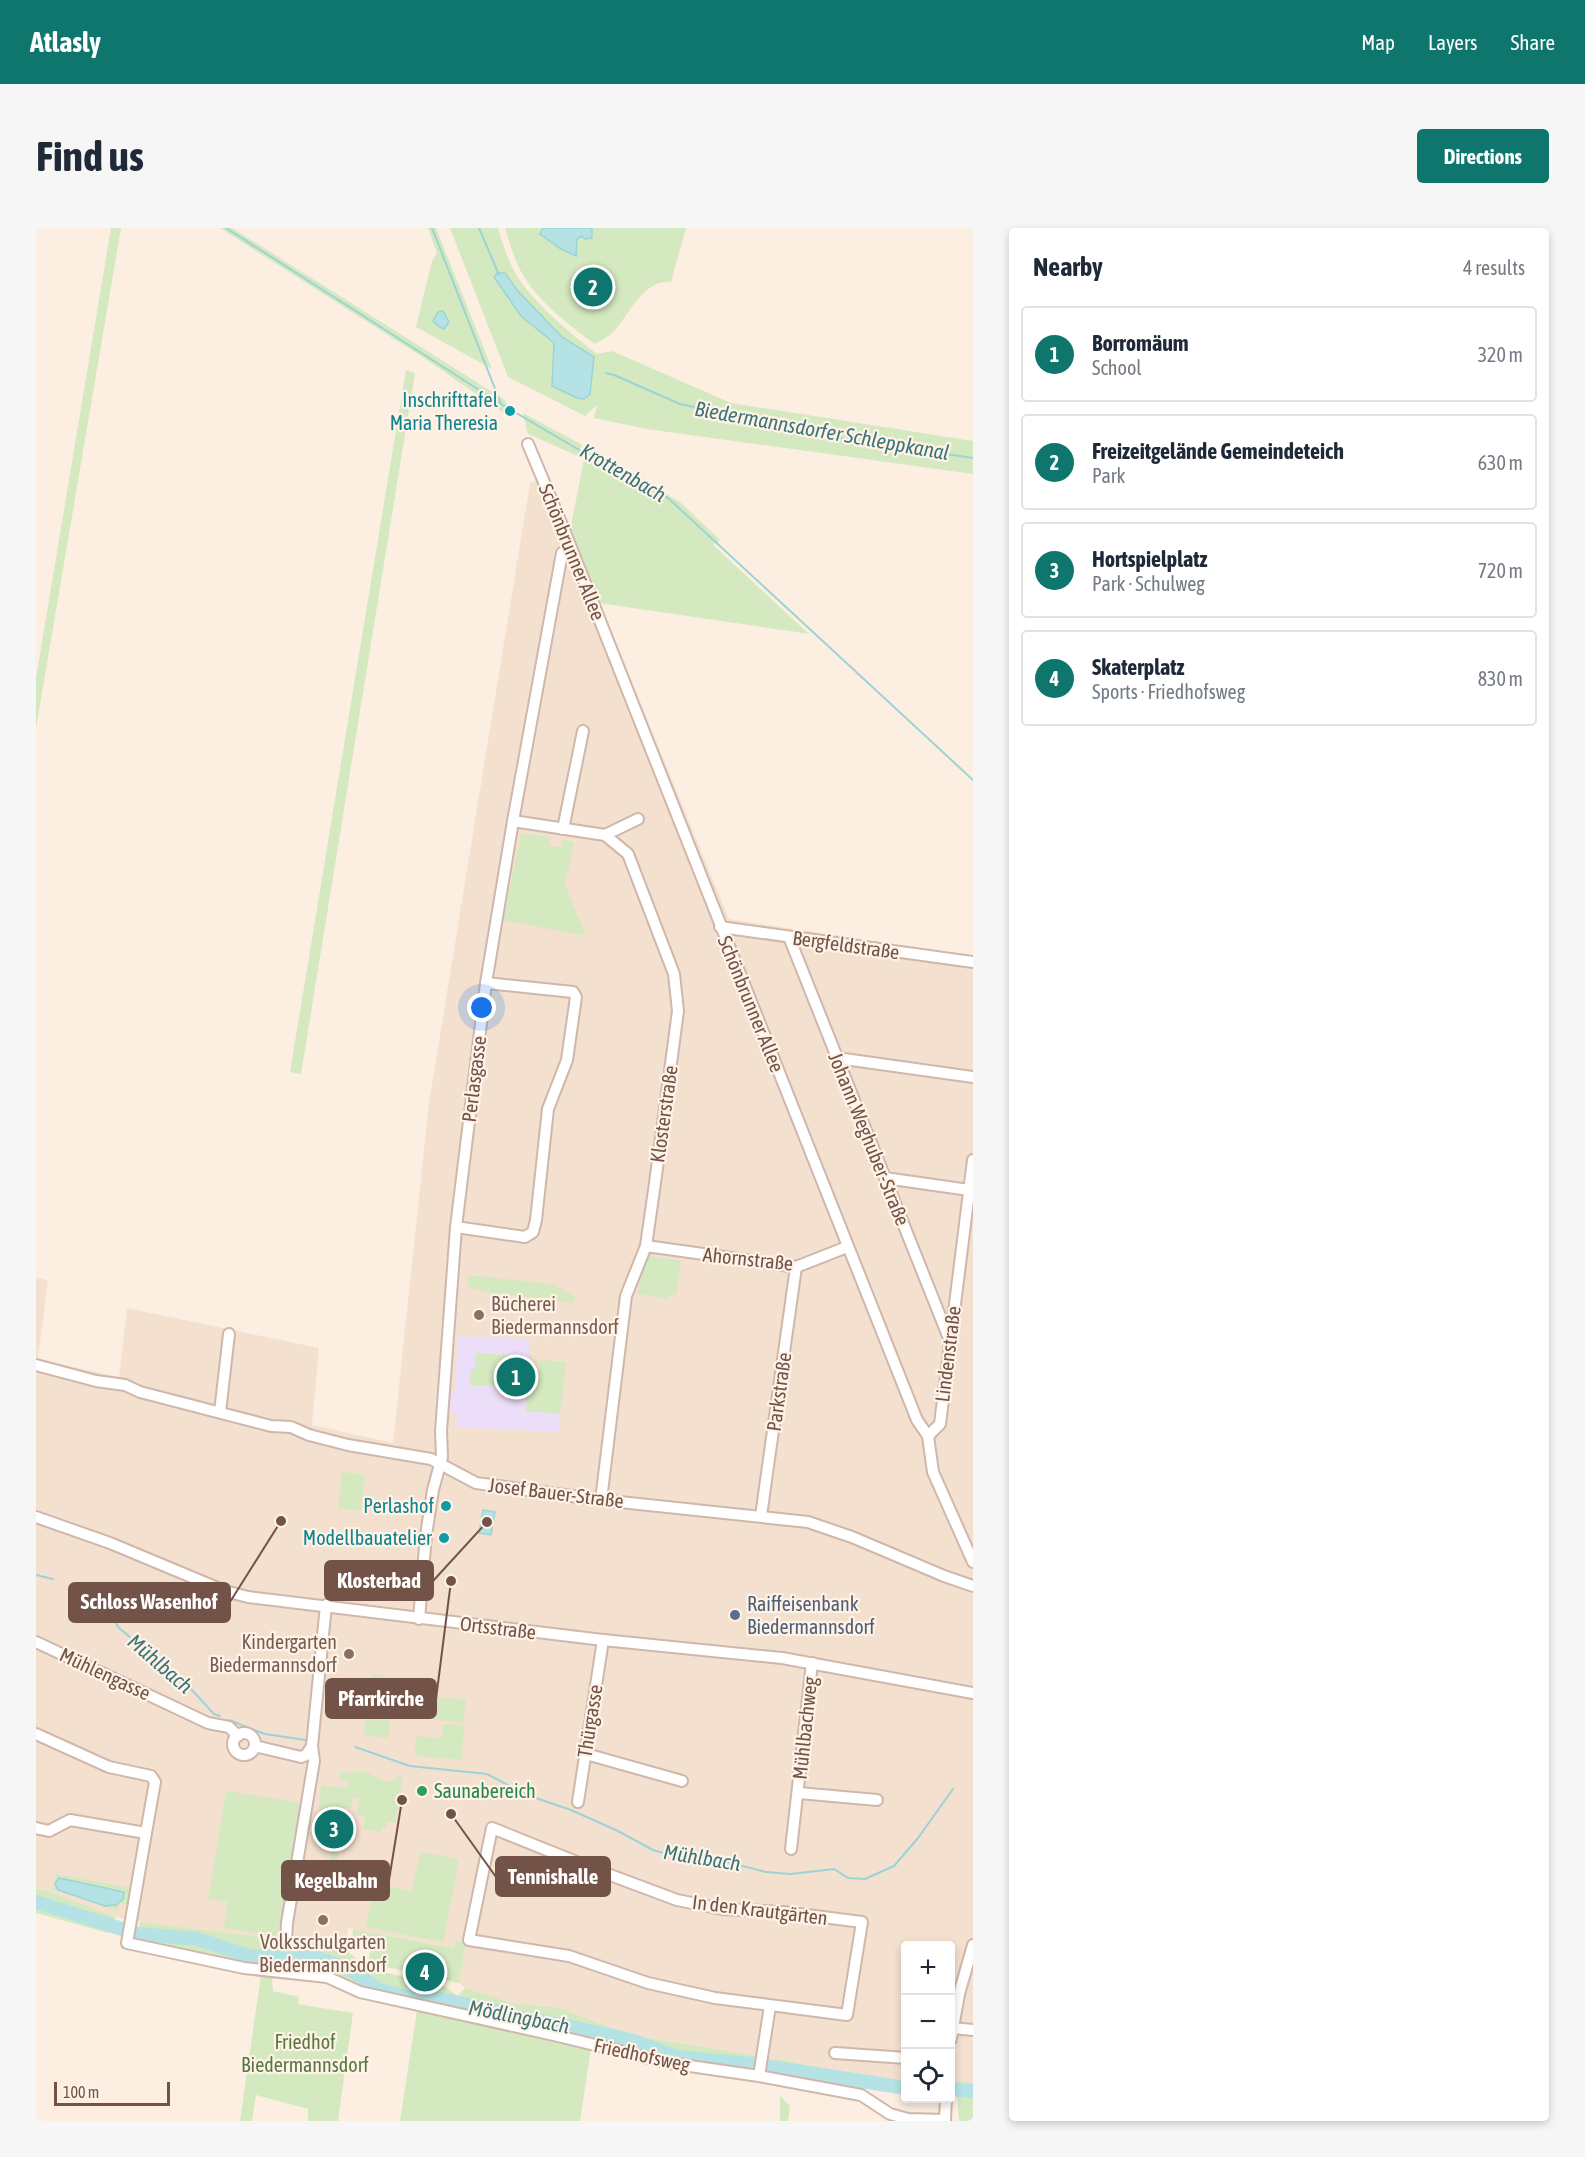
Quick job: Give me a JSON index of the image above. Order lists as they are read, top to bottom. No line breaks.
{"streets":{"street":["Schönbrunner Allee","Bergfeldstraße","Perlasgasse","Klosterstraße","Johann Weghuber-Straße","Ahornstraße","Lindenstraße","Parkstraße","Josef Bauer-Straße","Ortsstraße","Mühlengasse","Thürgasse","Mühlbachweg","In den Krautgärten","Friedhofsweg"]},"crossings":[["Schönbrunner Allee","Bergfeldstraße"],["Schönbrunner Allee","Perlasgasse"],["Schönbrunner Allee","Ahornstraße"],["Schönbrunner Allee","Lindenstraße"],["Bergfeldstraße","Johann Weghuber-Straße"],["Perlasgasse","Josef Bauer-Straße"],["Perlasgasse","Ortsstraße"],["Klosterstraße","Ahornstraße"],["Klosterstraße","Josef Bauer-Straße"],["Johann Weghuber-Straße","Lindenstraße"],["Ahornstraße","Parkstraße"],["Parkstraße","Josef Bauer-Straße"],["Ortsstraße","Thürgasse"],["Ortsstraße","Mühlbachweg"]],"water":["Biedermannsdorfer Schleppkanal","Krottenbach","Mühlbach","Mödlingbach"],"parks":["Friedhof Biedermannsdorf"],"places":["Inschrifttafel Maria Theresia","Bücherei Biedermannsdorf","Perlashof","Schloss Wasenhof","Klosterbad","Modellbauatelier","Pfarrkirche","Raiffeisenbank Biedermannsdorf","Kindergarten Biedermannsdorf","Saunabereich","Kegelbahn","Tennishalle","Volksschulgarten Biedermannsdorf"],"scale_bar":"100 m","page":{"header":"Atlasly","nav":["Map","Layers","Share"],"buttons":"Directions","title":"Find us","heading":["Nearby","4 results"],"pins":["2","1","3","4"],"list":[{"mark":"1","name":"Borromäum","note":"School","value":"320 m"},{"mark":"2","name":"Freizeitgelände Gemeindeteich","note":"Park","value":"630 m"},{"mark":"3","name":"Hortspielplatz","note":"Park · Schulweg","value":"720 m"},{"mark":"4","name":"Skaterplatz","note":"Sports · Friedhofsweg","value":"830 m"}],"map_buttons":["+","−"],"scale":"100 m"}}
